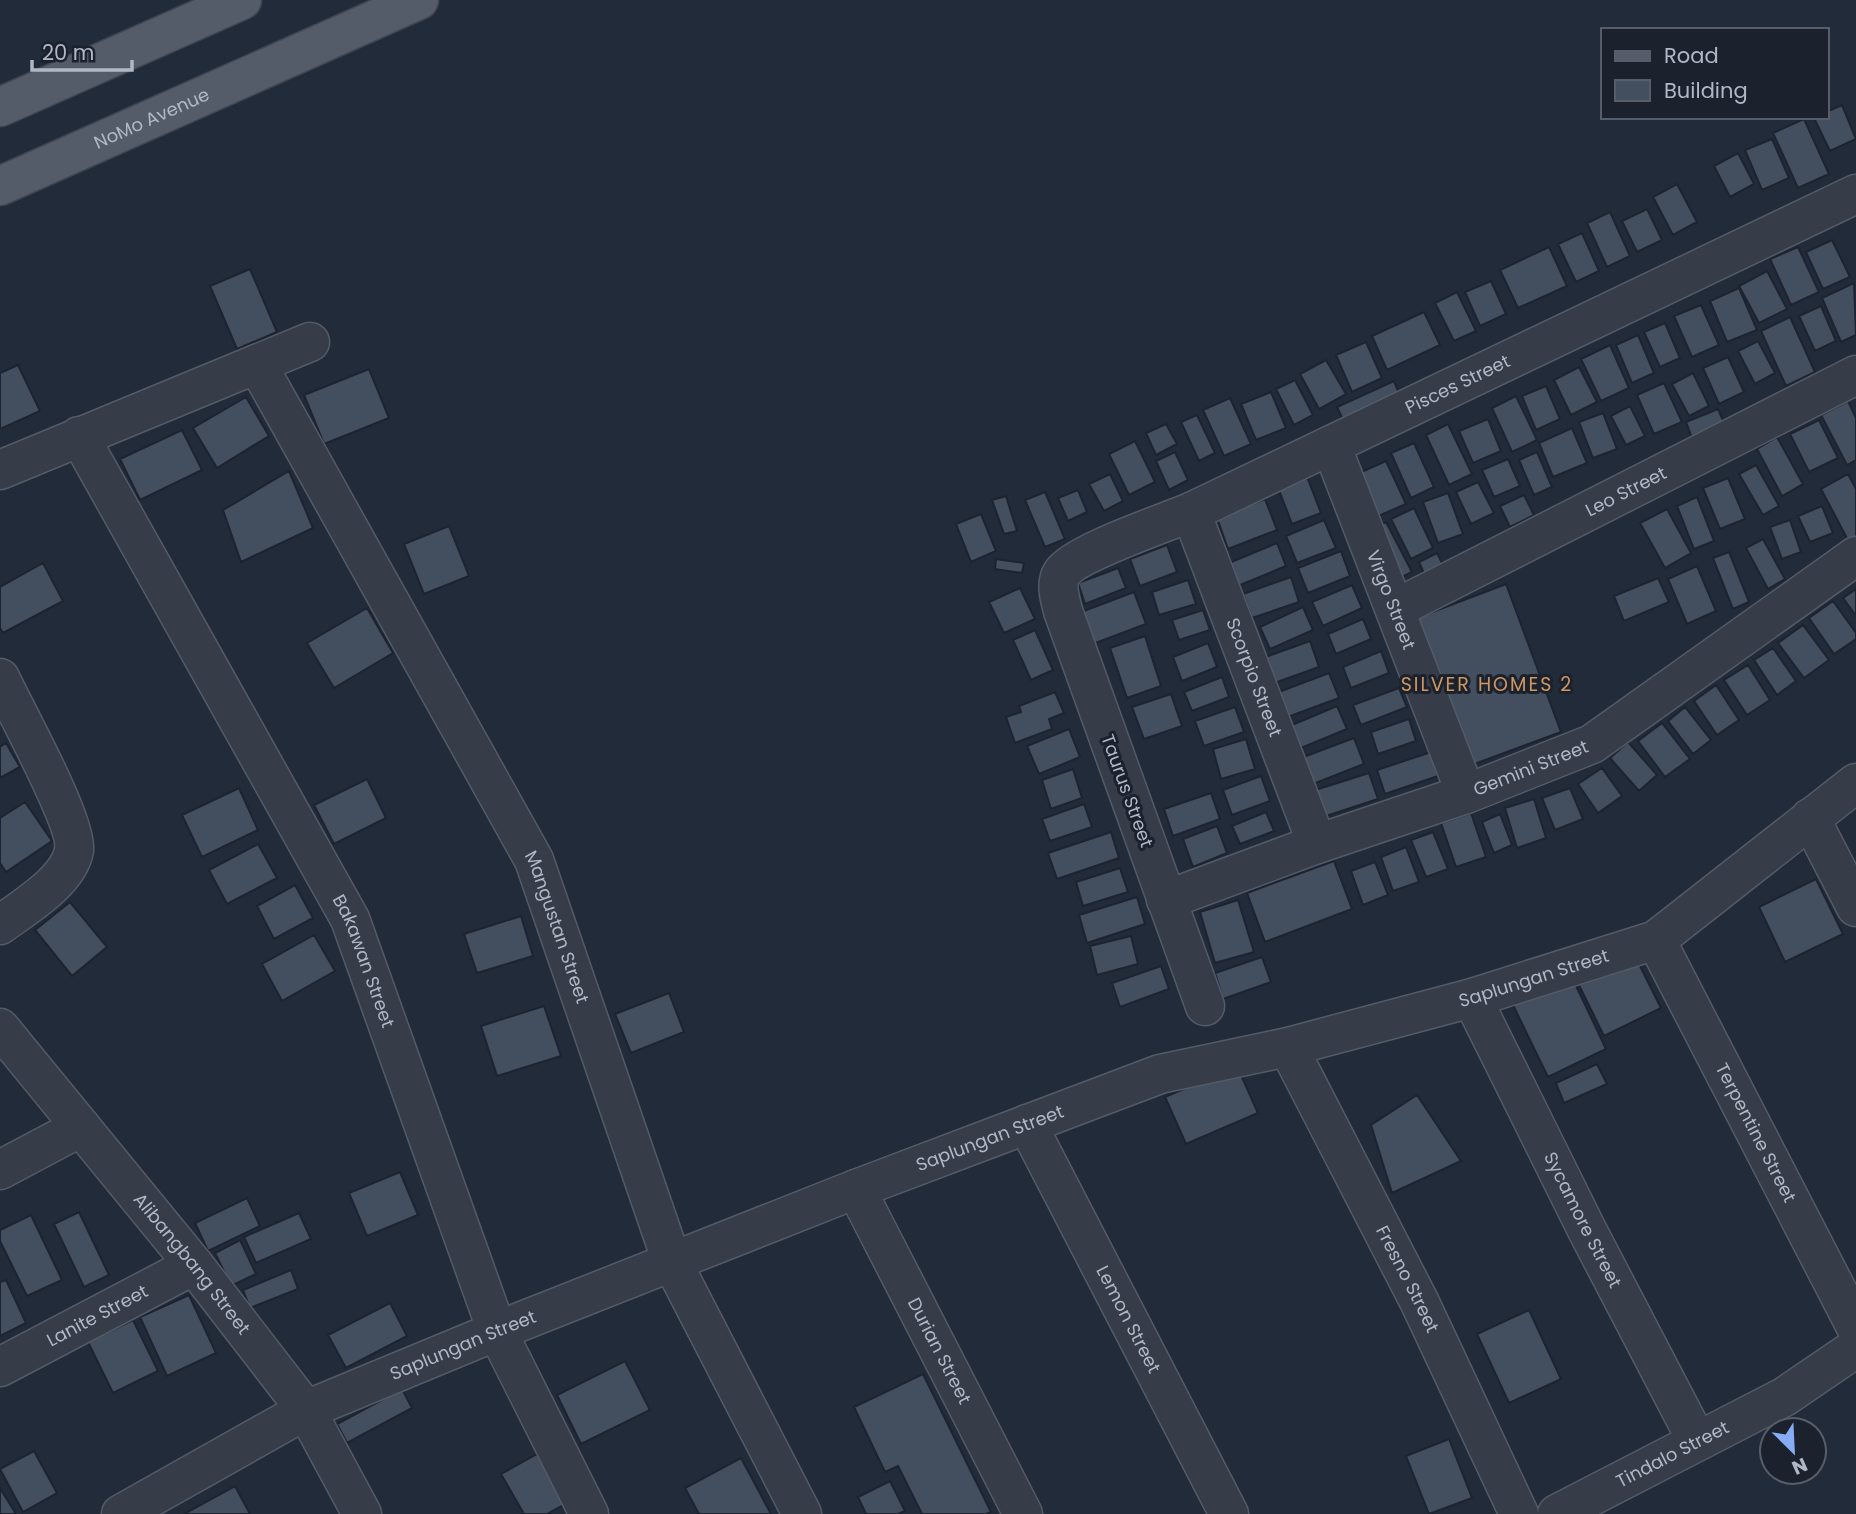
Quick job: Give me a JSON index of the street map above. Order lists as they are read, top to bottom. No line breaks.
{"streets":{"main road":["NoMo Avenue"],"street":["Pisces Street","Leo Street","Virgo Street","Scorpio Street","Gemini Street","Taurus Street","Mangustan Street","Bakawan Street","Saplungan Street","Terpentine Street","Sycamore Street","Alibangbang Street","Fresno Street","Lanite Street","Lemon Street","Durian Street","Tindalo Street"]},"crossings":[["Pisces Street","Virgo Street"],["Pisces Street","Scorpio Street"],["Pisces Street","Taurus Street"],["Leo Street","Virgo Street"],["Virgo Street","Gemini Street"],["Scorpio Street","Gemini Street"],["Gemini Street","Taurus Street"],["Mangustan Street","Saplungan Street"],["Bakawan Street","Saplungan Street"],["Saplungan Street","Terpentine Street"],["Saplungan Street","Sycamore Street"],["Saplungan Street","Alibangbang Street"],["Saplungan Street","Fresno Street"],["Saplungan Street","Lemon Street"],["Saplungan Street","Durian Street"],["Sycamore Street","Tindalo Street"],["Alibangbang Street","Lanite Street"]],"districts":["SILVER HOMES 2"],"legend":["Road","Building"],"scale_bar":"20 m","north":"bottom right"}
